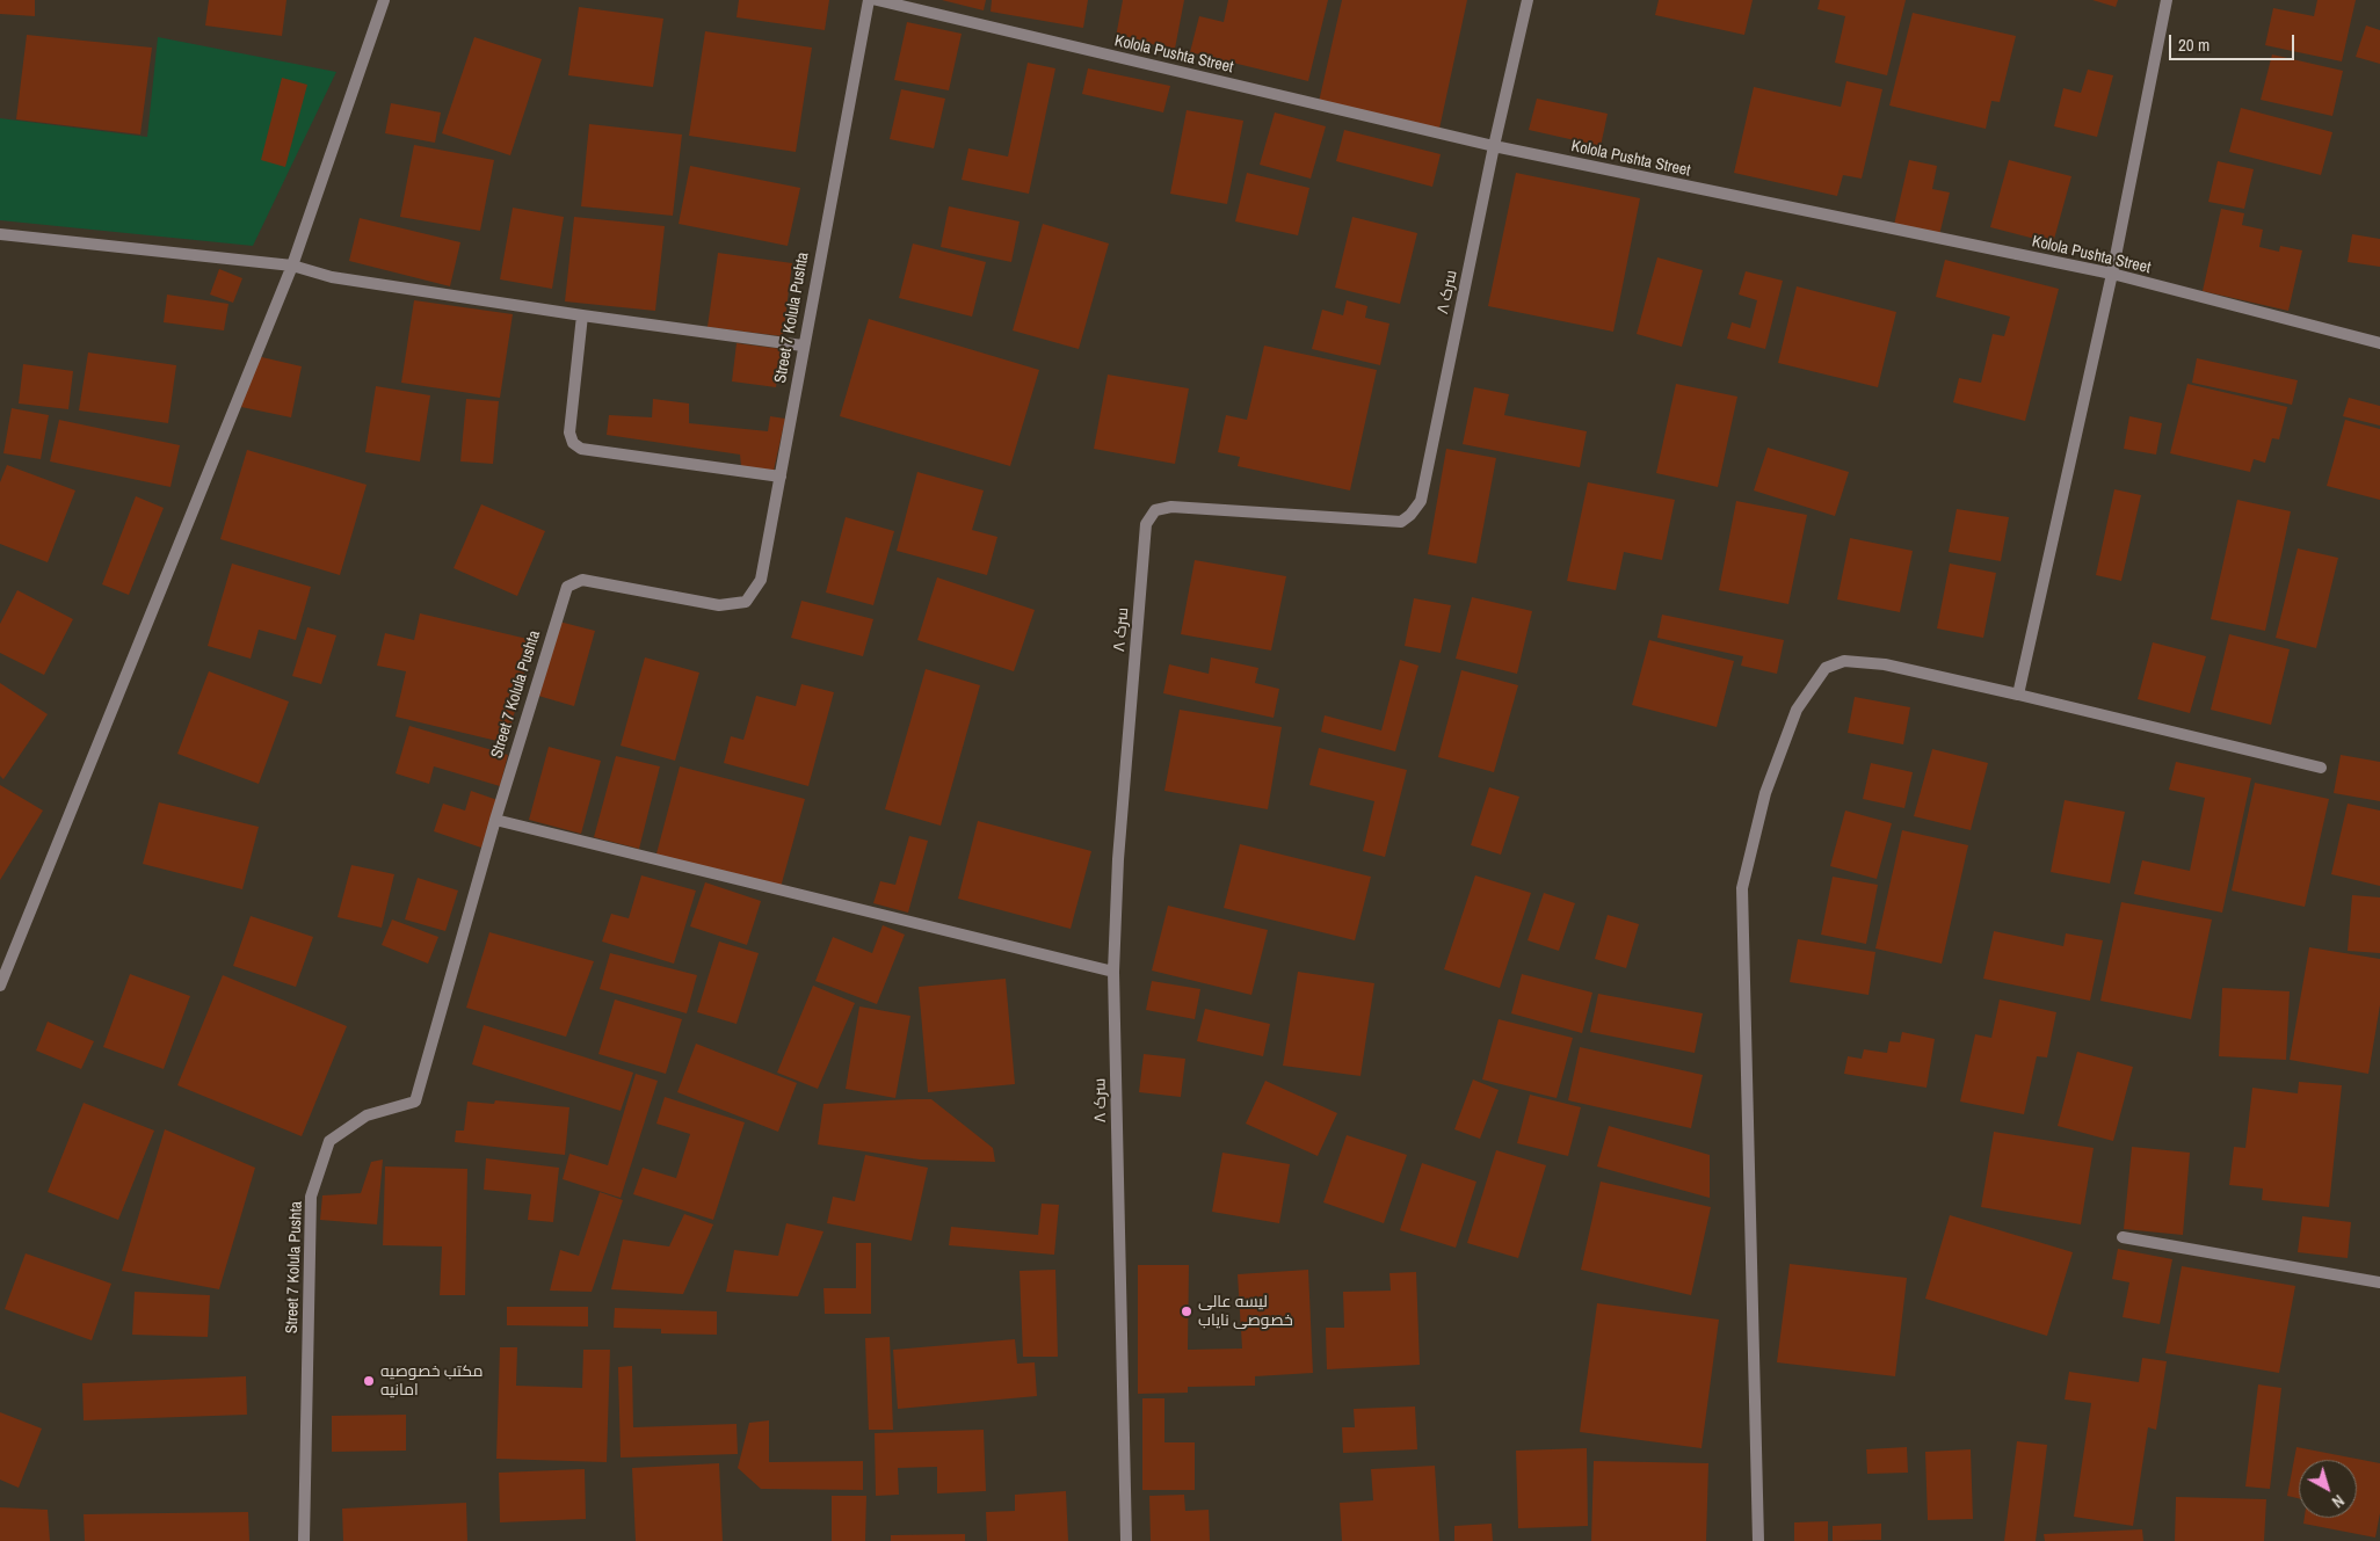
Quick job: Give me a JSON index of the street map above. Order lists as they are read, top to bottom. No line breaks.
{"streets":{"street":["Kolola Pushta Street","سرک ۸","Street 7 Kolula Pushta"]},"crossings":[["Kolola Pushta Street","سرک ۸"]],"places":["لیسه عالی خصوصی نایاب","مکتب خصوصیه امانیه"],"scale_bar":"20 m","north":"bottom right"}
